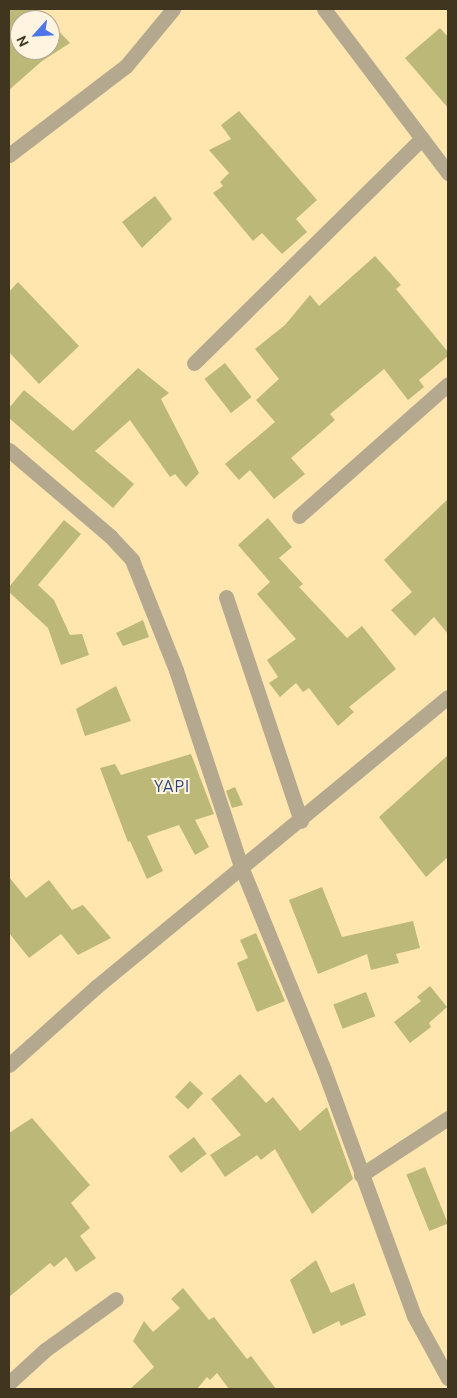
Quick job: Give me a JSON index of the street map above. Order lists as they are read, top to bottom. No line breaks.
{"districts":["YAPI"],"north":"bottom left"}
